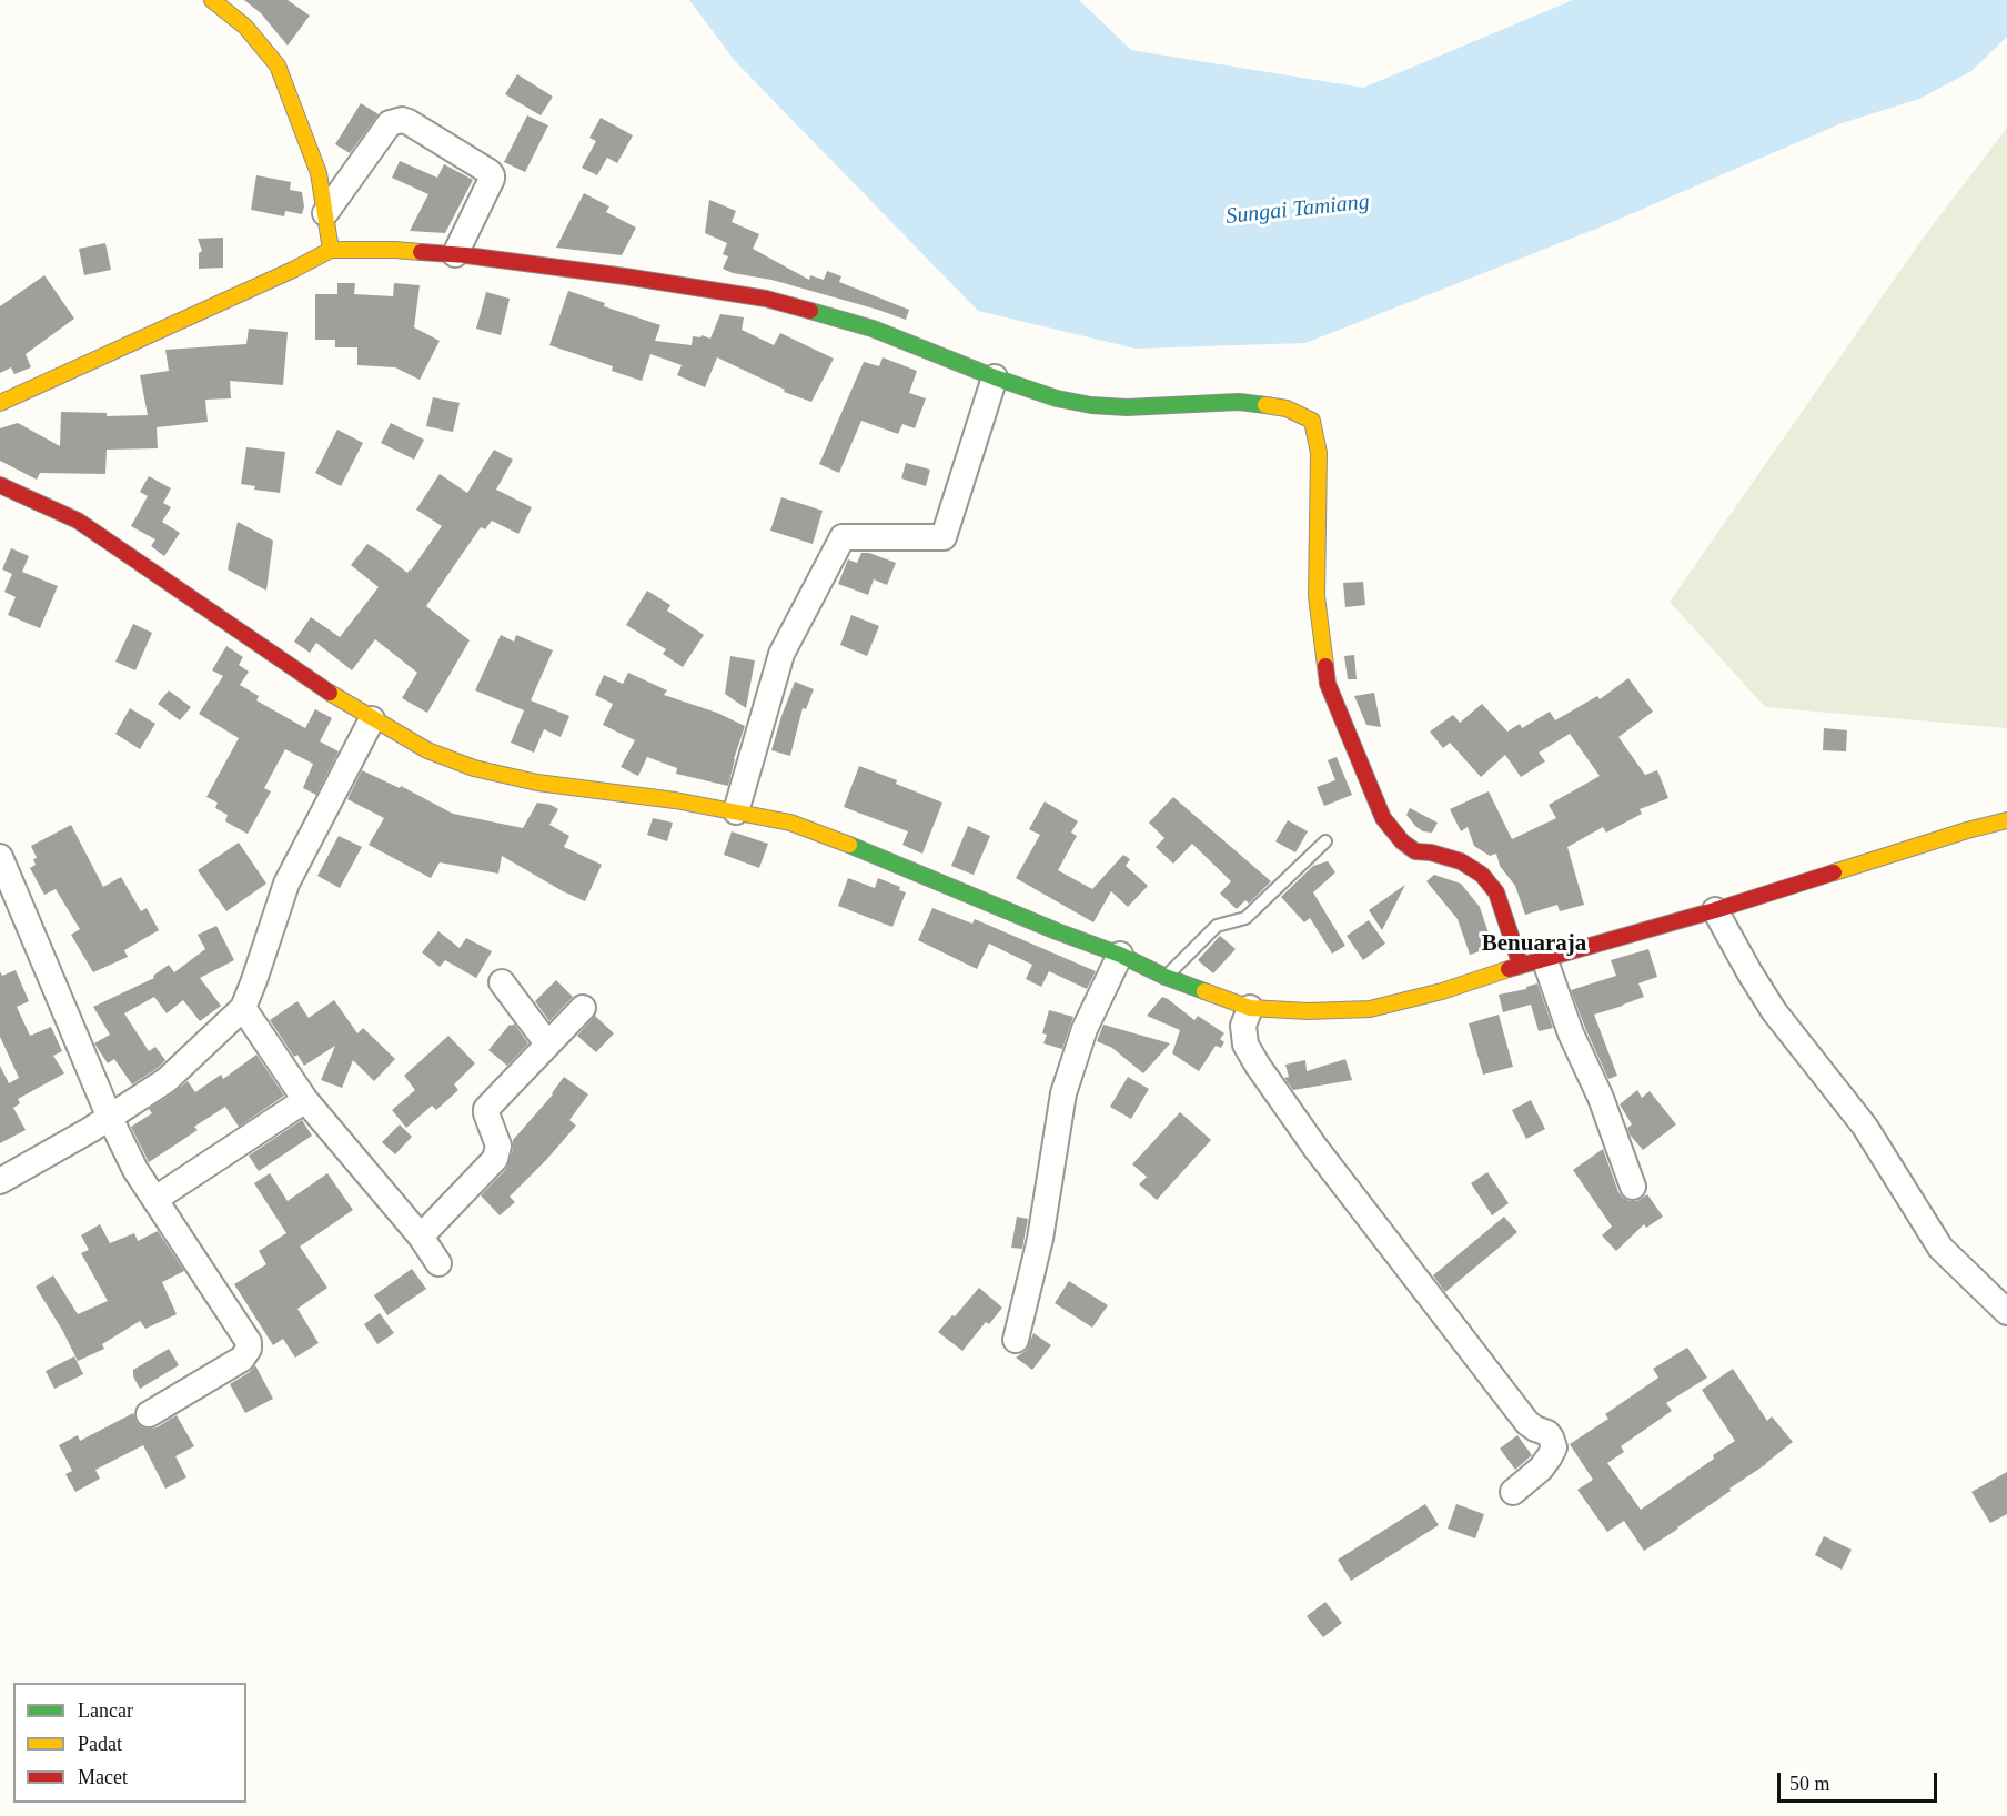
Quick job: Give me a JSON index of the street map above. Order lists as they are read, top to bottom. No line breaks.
{"districts":["Benuaraja"],"water":["Sungai Tamiang"],"legend":["Lancar","Padat","Macet"],"scale_bar":"50 m"}
